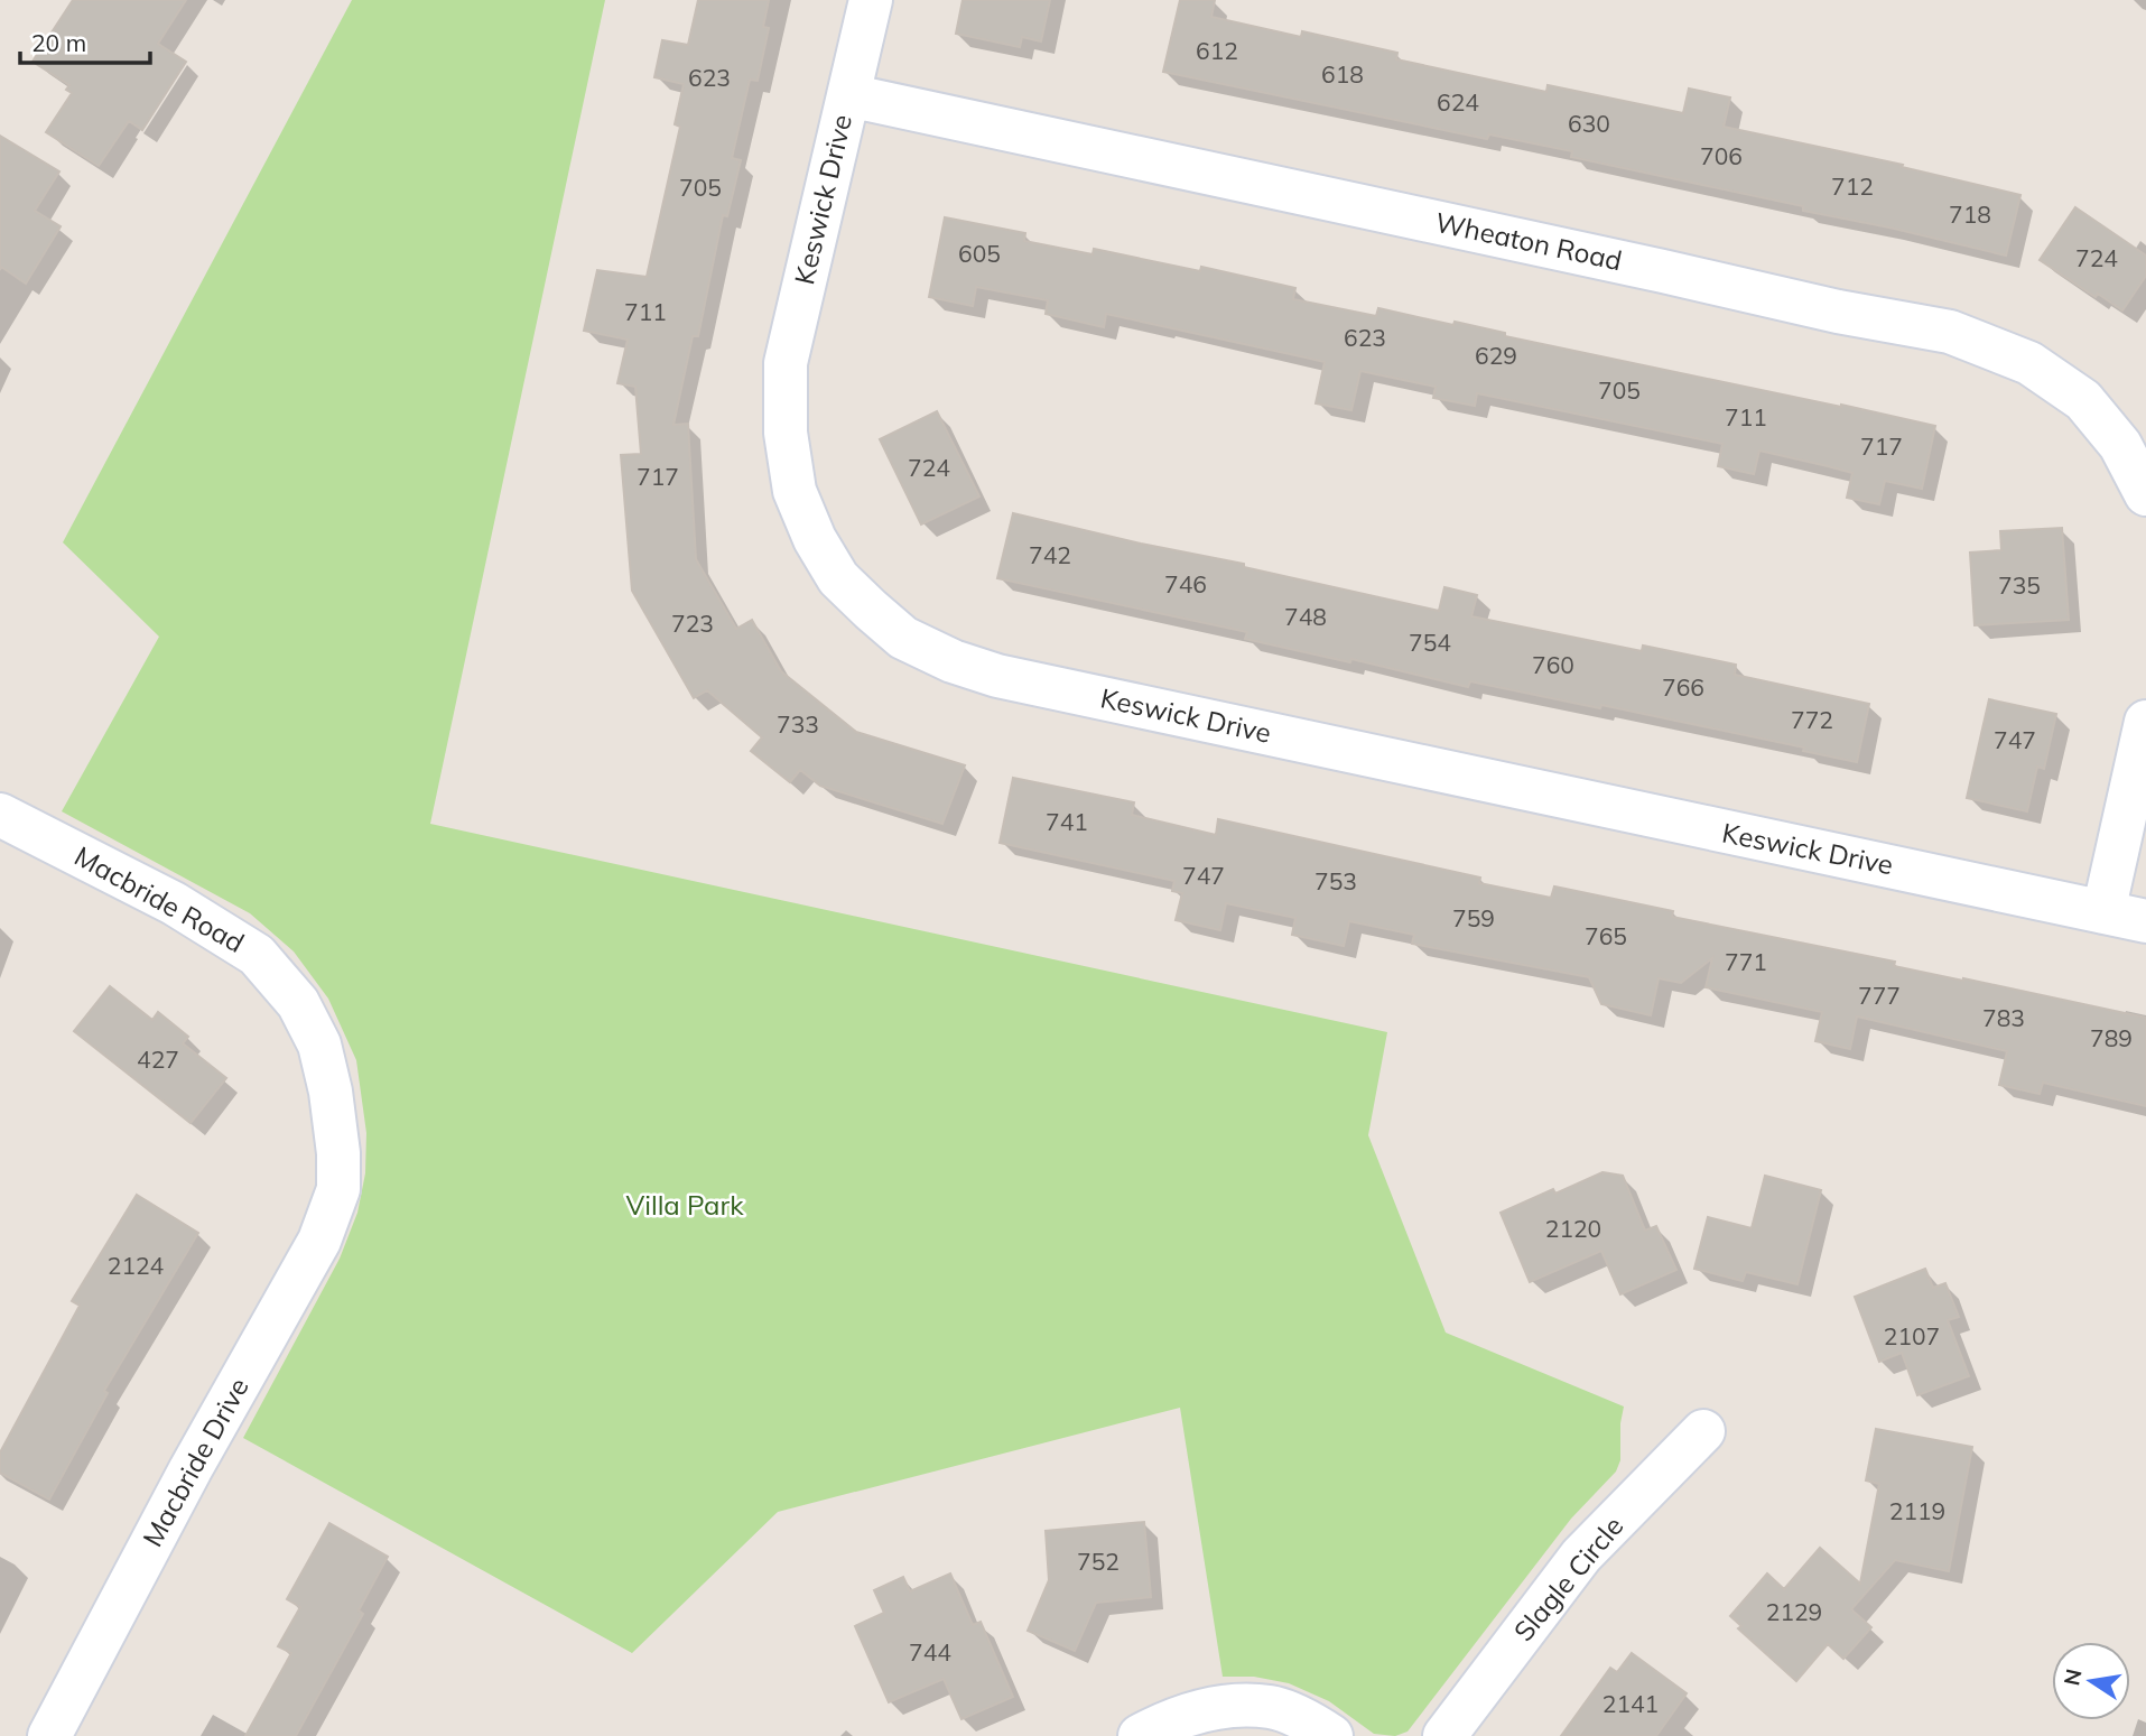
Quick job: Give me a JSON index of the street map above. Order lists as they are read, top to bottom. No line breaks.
{"streets":{"street":["Keswick Drive","Wheaton Road","Macbride Road","Macbride Drive","Slagle Circle"]},"crossings":[["Keswick Drive","Wheaton Road"],["Macbride Road","Macbride Drive"]],"parks":["Villa Park"],"house_numbers":["612","618","623","624","630","706","712","705","718","605","724","711","623","629","705","711","717","724","717","742","746","735","748","723","754","760","766","772","733","747","741","747","753","759","765","771","777","783","789","427","2120","2124","2107","2119","752","2129","744","2141"],"scale_bar":"20 m","north":"left"}
